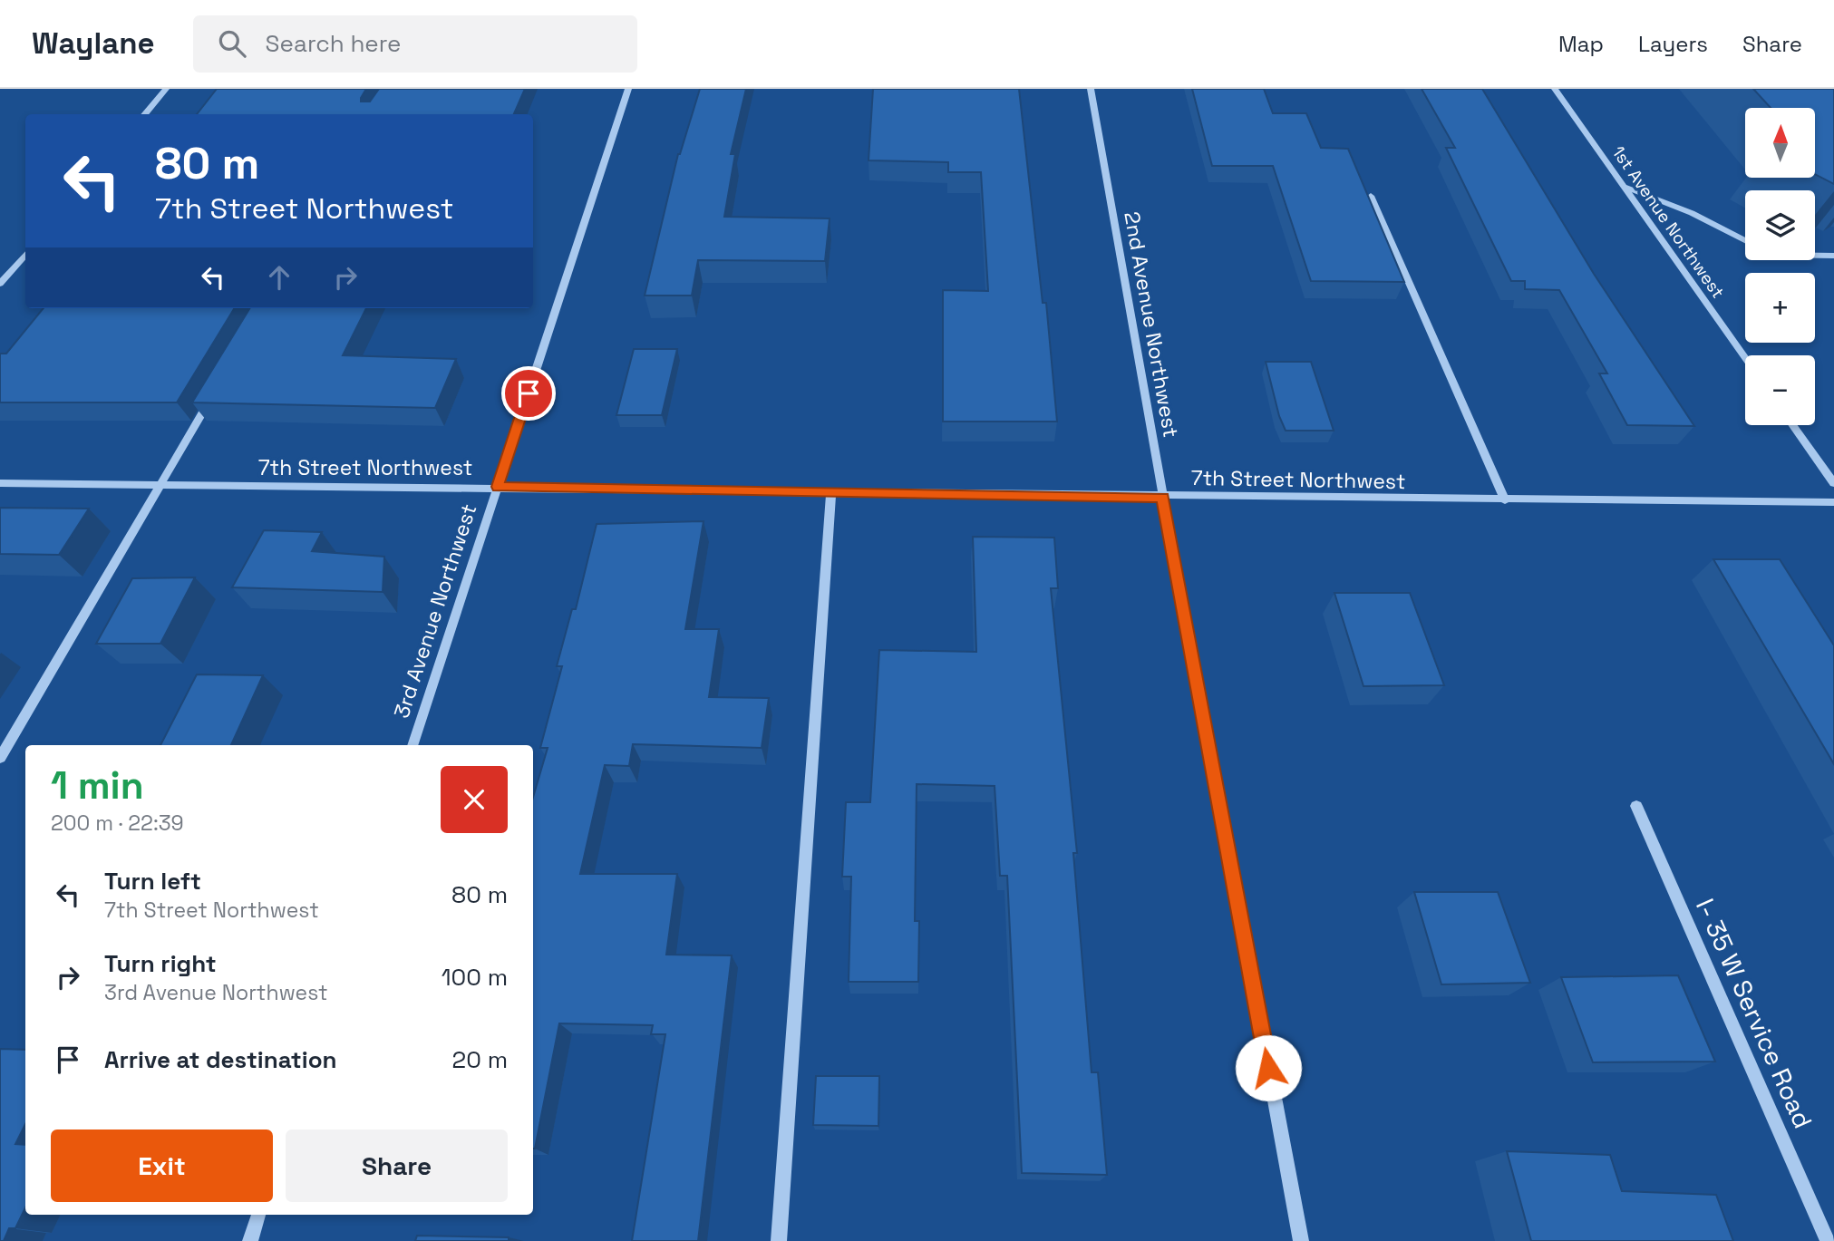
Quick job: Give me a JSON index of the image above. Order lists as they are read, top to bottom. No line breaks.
{"streets":{"street":["1st Avenue Northwest","2nd Avenue Northwest","7th Street Northwest","3rd Avenue Northwest","I- 35 W Service Road"]},"crossings":[["2nd Avenue Northwest","7th Street Northwest"],["7th Street Northwest","3rd Avenue Northwest"]],"north":"top","page":{"header":"Waylane","search":"Search here","nav":["Map","Layers","Share"],"map_buttons":["+","−"],"turn":["80 m","7th Street Northwest"],"heading":["1 min","200 m · 22:39"],"list":[{"name":"Turn left","note":"7th Street Northwest","value":"80 m"},{"name":"Turn right","note":"3rd Avenue Northwest","value":"100 m"},{"name":"Arrive at destination","value":"20 m"}],"buttons":["Exit","Share"]}}
